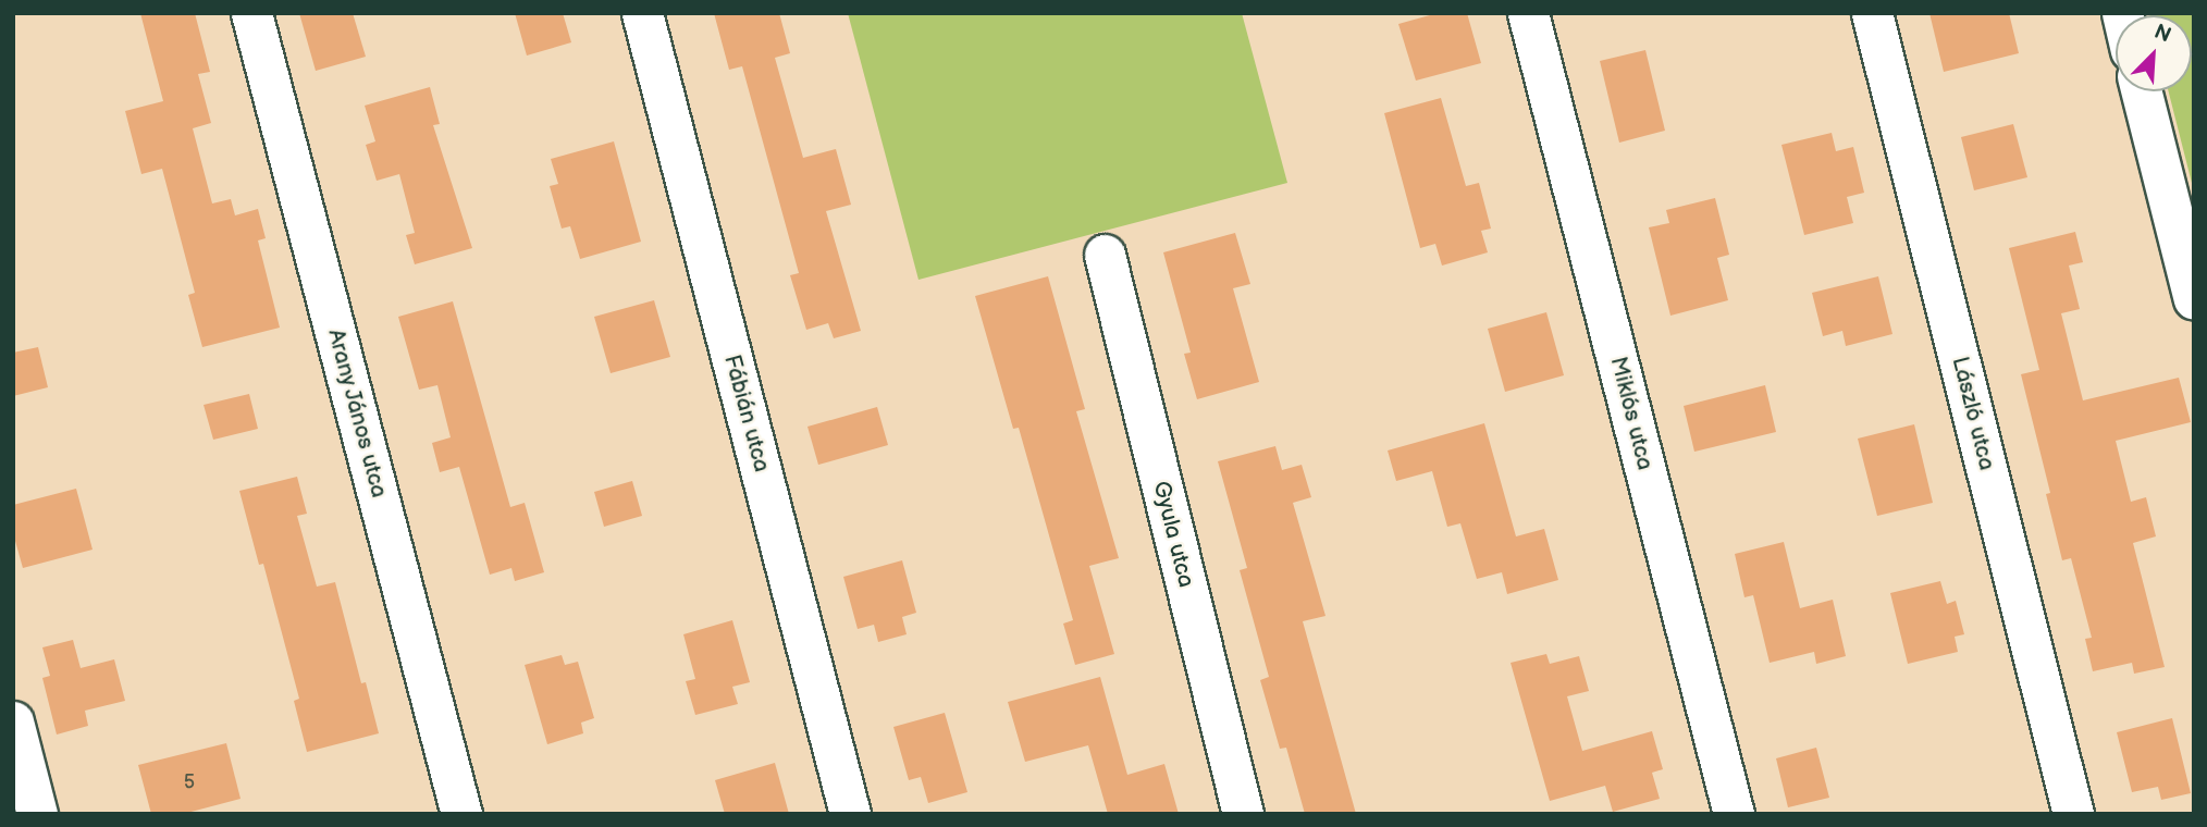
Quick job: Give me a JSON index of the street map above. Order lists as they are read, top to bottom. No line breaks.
{"streets":{"street":["Arany János utca","Fábián utca","Miklós utca","László utca","Gyula utca"]},"house_numbers":["5"],"north":"top right"}
